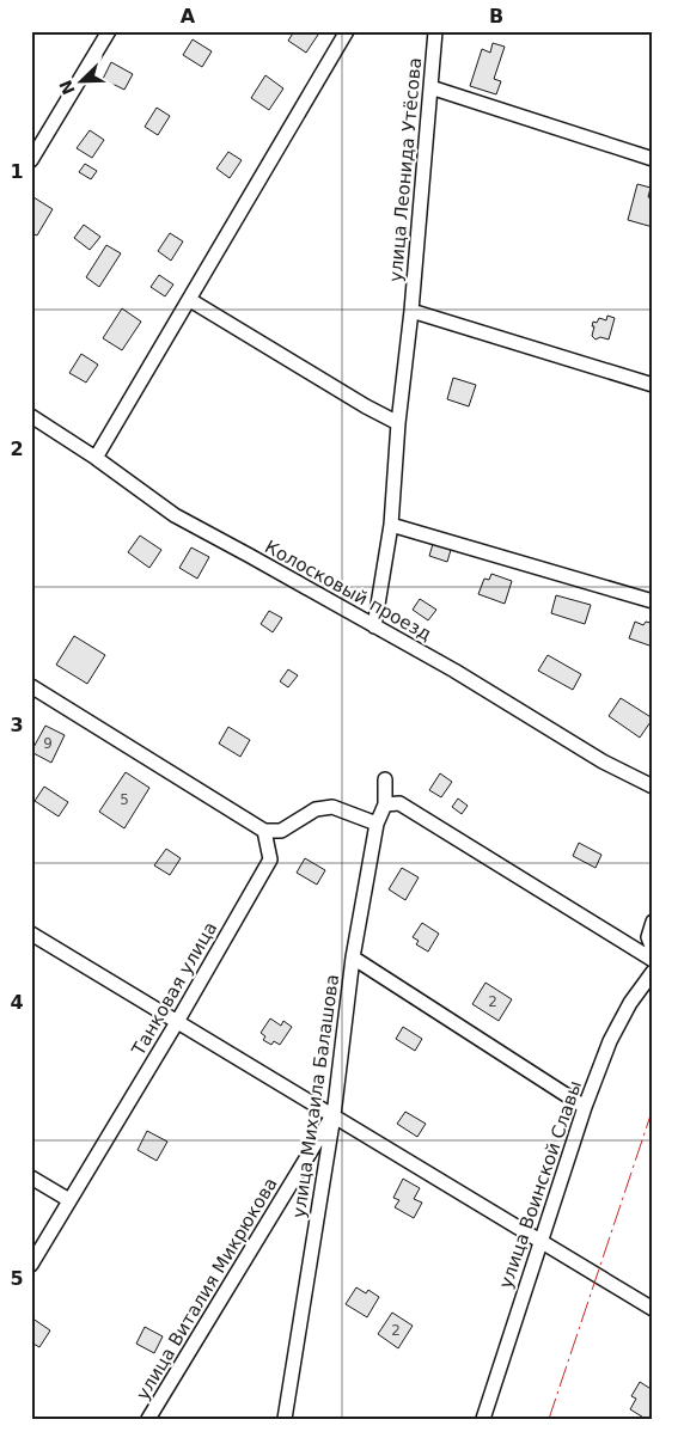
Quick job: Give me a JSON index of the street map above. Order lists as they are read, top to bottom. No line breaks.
{"streets":{"street":["улица Леонида Утёсова","Колосковый проезд","Танковая улица","улица Михаила Балашова","улица Воинской Славы","улица Виталия Микрюкова"]},"crossings":[["улица Леонида Утёсова","Колосковый проезд"],["улица Михаила Балашова","улица Виталия Микрюкова"]],"house_numbers":["9","5","2","2"],"north":"bottom left","grid":{"columns":["A","B"],"rows":["1","2","3","4","5"]}}
